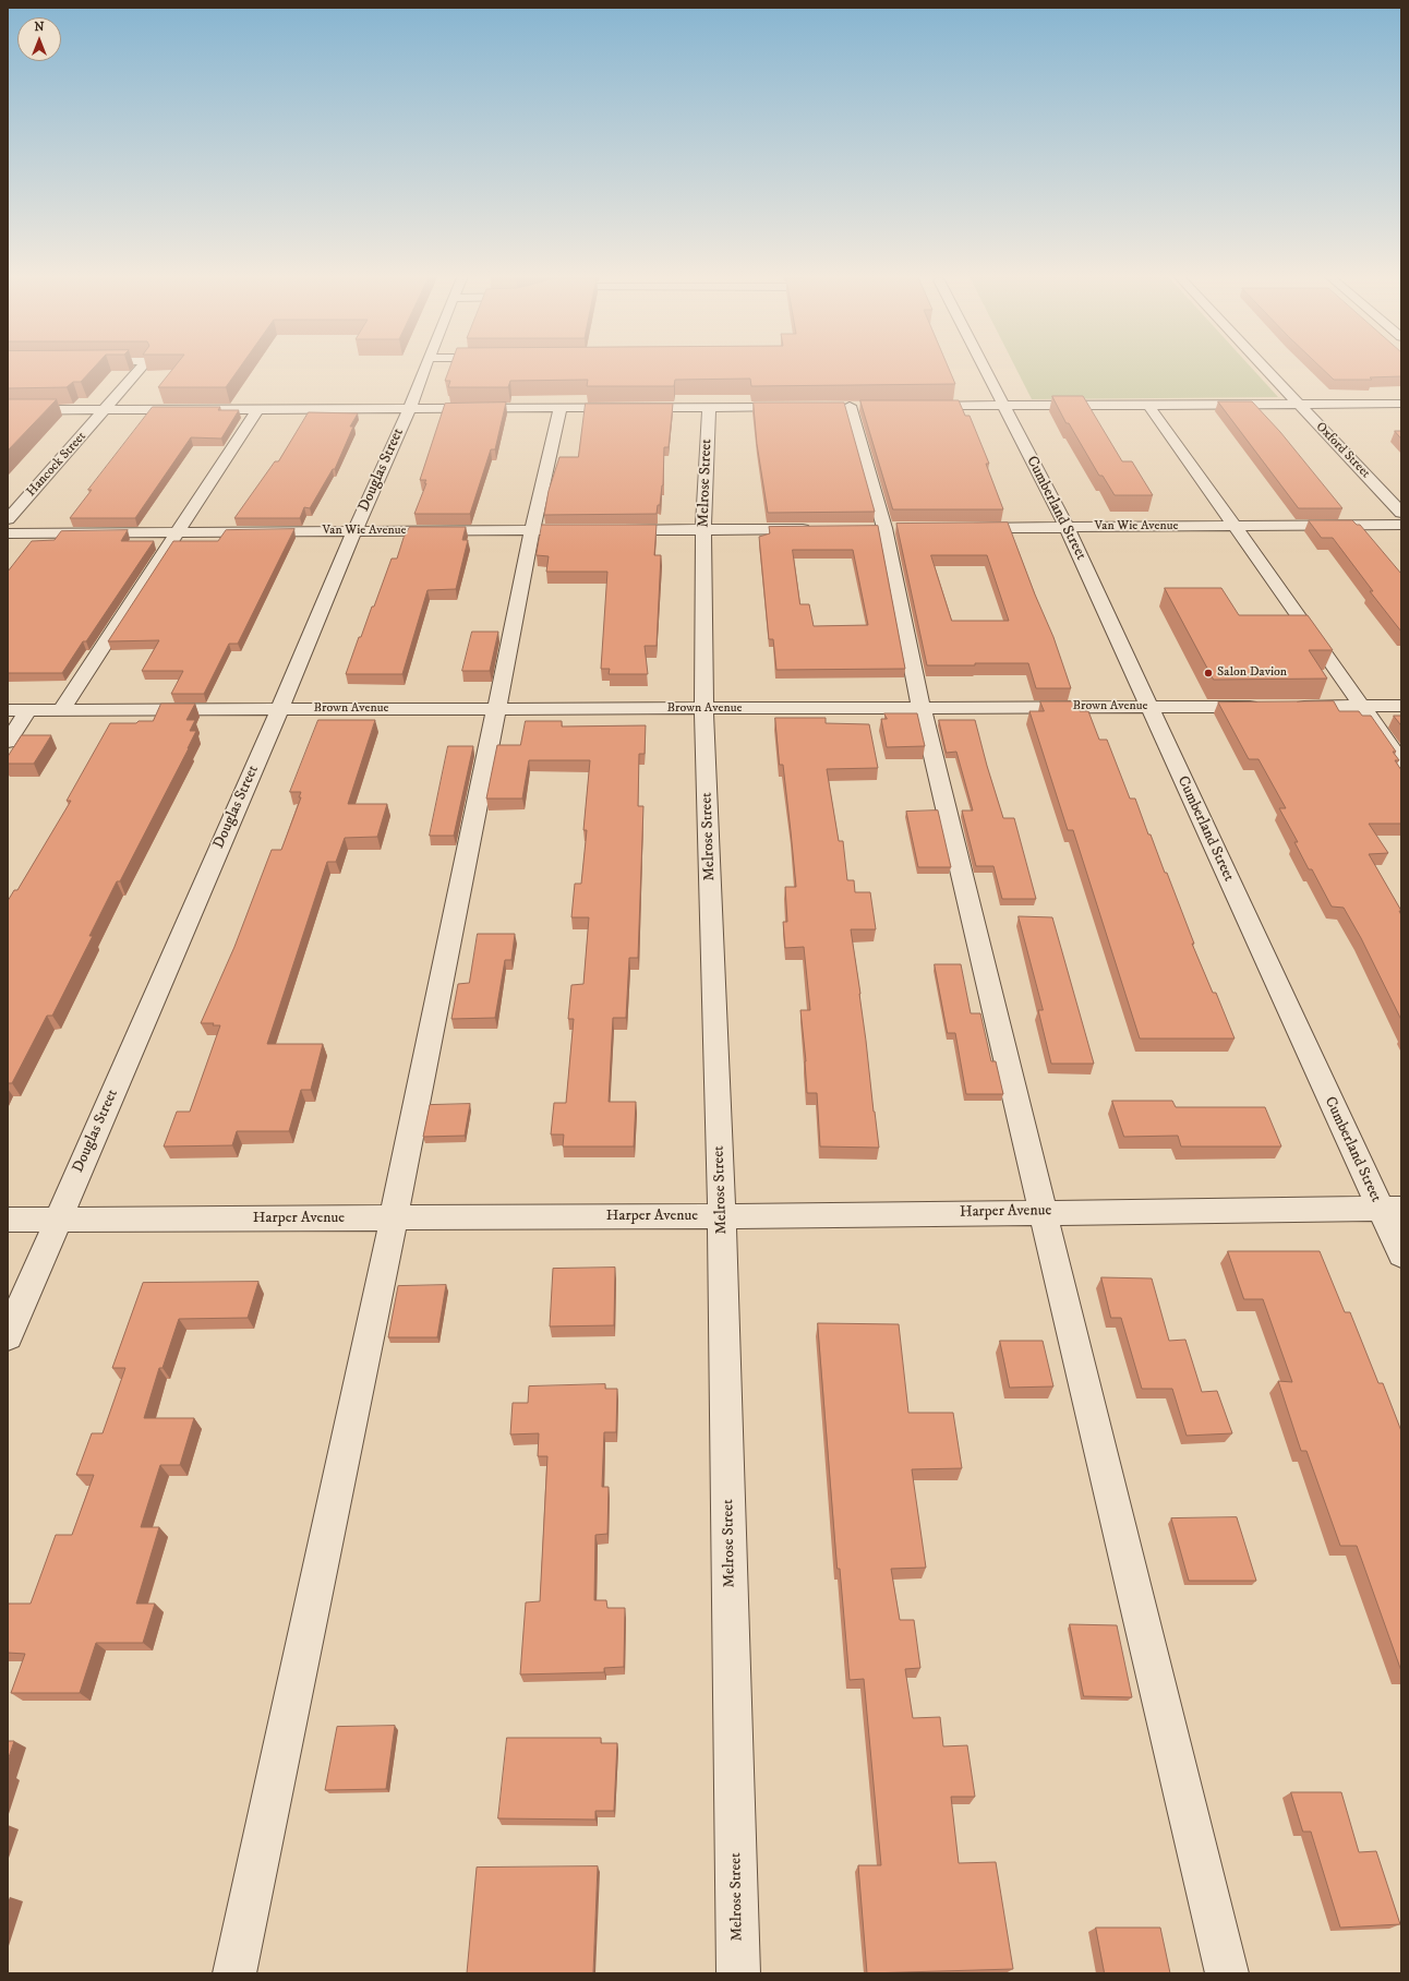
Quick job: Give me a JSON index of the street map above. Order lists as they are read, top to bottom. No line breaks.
{"streets":{"street":["Oxford Street","Hancock Street","Douglas Street","Melrose Street","Cumberland Street","Van Wie Avenue","Brown Avenue","Harper Avenue"]},"crossings":[["Douglas Street","Van Wie Avenue"],["Douglas Street","Brown Avenue"],["Douglas Street","Harper Avenue"],["Melrose Street","Brown Avenue"],["Melrose Street","Harper Avenue"],["Cumberland Street","Van Wie Avenue"],["Cumberland Street","Brown Avenue"],["Cumberland Street","Harper Avenue"]],"places":["Salon Davion"],"north":"top"}
